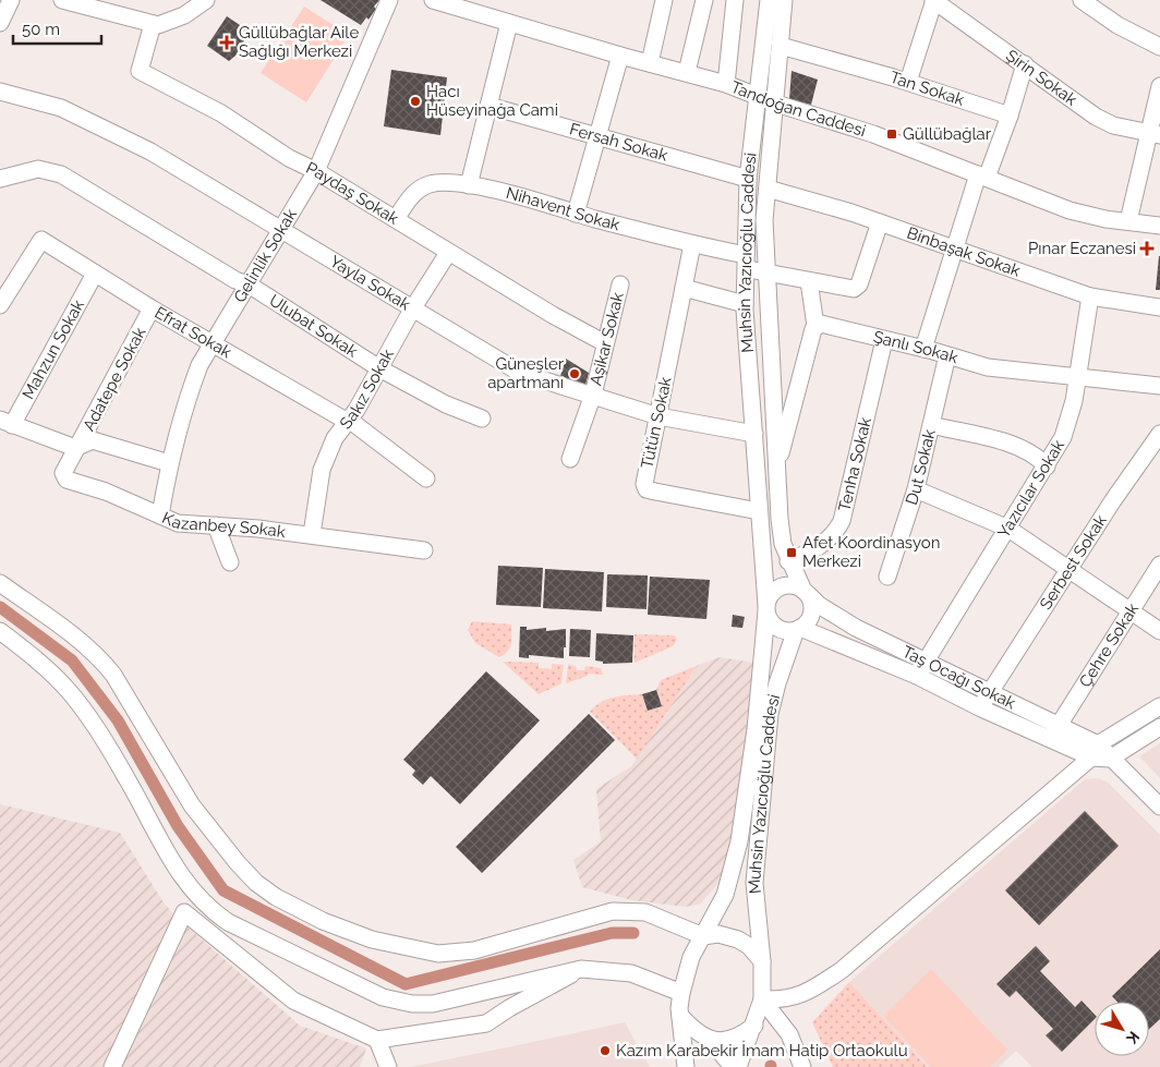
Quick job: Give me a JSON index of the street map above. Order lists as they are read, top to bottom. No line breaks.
{"streets":{"street":["Şirin Sokak","Tan Sokak","Tandoğan Caddesi","Fersah Sokak","Paydaş Sokak","Nihavent Sokak","Binbaşak Sokak","Muhsin Yazıcıoğlu Caddesi","Gelinlik Sokak","Yayla Sokak","Ulubat Sokak","Efrat Sokak","Aşikar Sokak","Mahzun Sokak","Şanlı Sokak","Adatepe Sokak","Sakız Sokak","Tütün Sokak","Tenha Sokak","Dut Sokak","Yazıcılar Sokak","Kazanbey Sokak","Serbest Sokak","Çehre Sokak","Taş Ocağı Sokak"]},"crossings":[["Tan Sokak","Muhsin Yazıcıoğlu Caddesi"],["Tandoğan Caddesi","Muhsin Yazıcıoğlu Caddesi"],["Fersah Sokak","Muhsin Yazıcıoğlu Caddesi"],["Paydaş Sokak","Nihavent Sokak"],["Paydaş Sokak","Gelinlik Sokak"],["Paydaş Sokak","Aşikar Sokak"],["Paydaş Sokak","Sakız Sokak"],["Nihavent Sokak","Binbaşak Sokak"],["Nihavent Sokak","Muhsin Yazıcıoğlu Caddesi"],["Nihavent Sokak","Tütün Sokak"],["Binbaşak Sokak","Muhsin Yazıcıoğlu Caddesi"],["Binbaşak Sokak","Yazıcılar Sokak"],["Muhsin Yazıcıoğlu Caddesi","Yayla Sokak"],["Muhsin Yazıcıoğlu Caddesi","Tütün Sokak"],["Muhsin Yazıcıoğlu Caddesi","Tenha Sokak"],["Muhsin Yazıcıoğlu Caddesi","Taş Ocağı Sokak"],["Gelinlik Sokak","Yayla Sokak"],["Gelinlik Sokak","Ulubat Sokak"],["Gelinlik Sokak","Efrat Sokak"],["Gelinlik Sokak","Kazanbey Sokak"],["Yayla Sokak","Aşikar Sokak"],["Yayla Sokak","Sakız Sokak"],["Yayla Sokak","Tütün Sokak"],["Ulubat Sokak","Sakız Sokak"],["Efrat Sokak","Mahzun Sokak"],["Efrat Sokak","Adatepe Sokak"],["Efrat Sokak","Sakız Sokak"],["Şanlı Sokak","Tenha Sokak"],["Şanlı Sokak","Dut Sokak"],["Şanlı Sokak","Yazıcılar Sokak"],["Adatepe Sokak","Kazanbey Sokak"],["Sakız Sokak","Kazanbey Sokak"],["Yazıcılar Sokak","Taş Ocağı Sokak"],["Serbest Sokak","Taş Ocağı Sokak"],["Çehre Sokak","Taş Ocağı Sokak"]],"places":{"health":["Güllübağlar Aile Sağlığı Merkezi","Pınar Eczanesi"],"other":["Hacı Hüseyinağa Cami","Güneşler apartmanı","Kazım Karabekir İmam Hatip Ortaokulu"],"transit":["Güllübağlar","Afet Koordinasyon Merkezi"]},"scale_bar":"50 m","north":"bottom right"}
